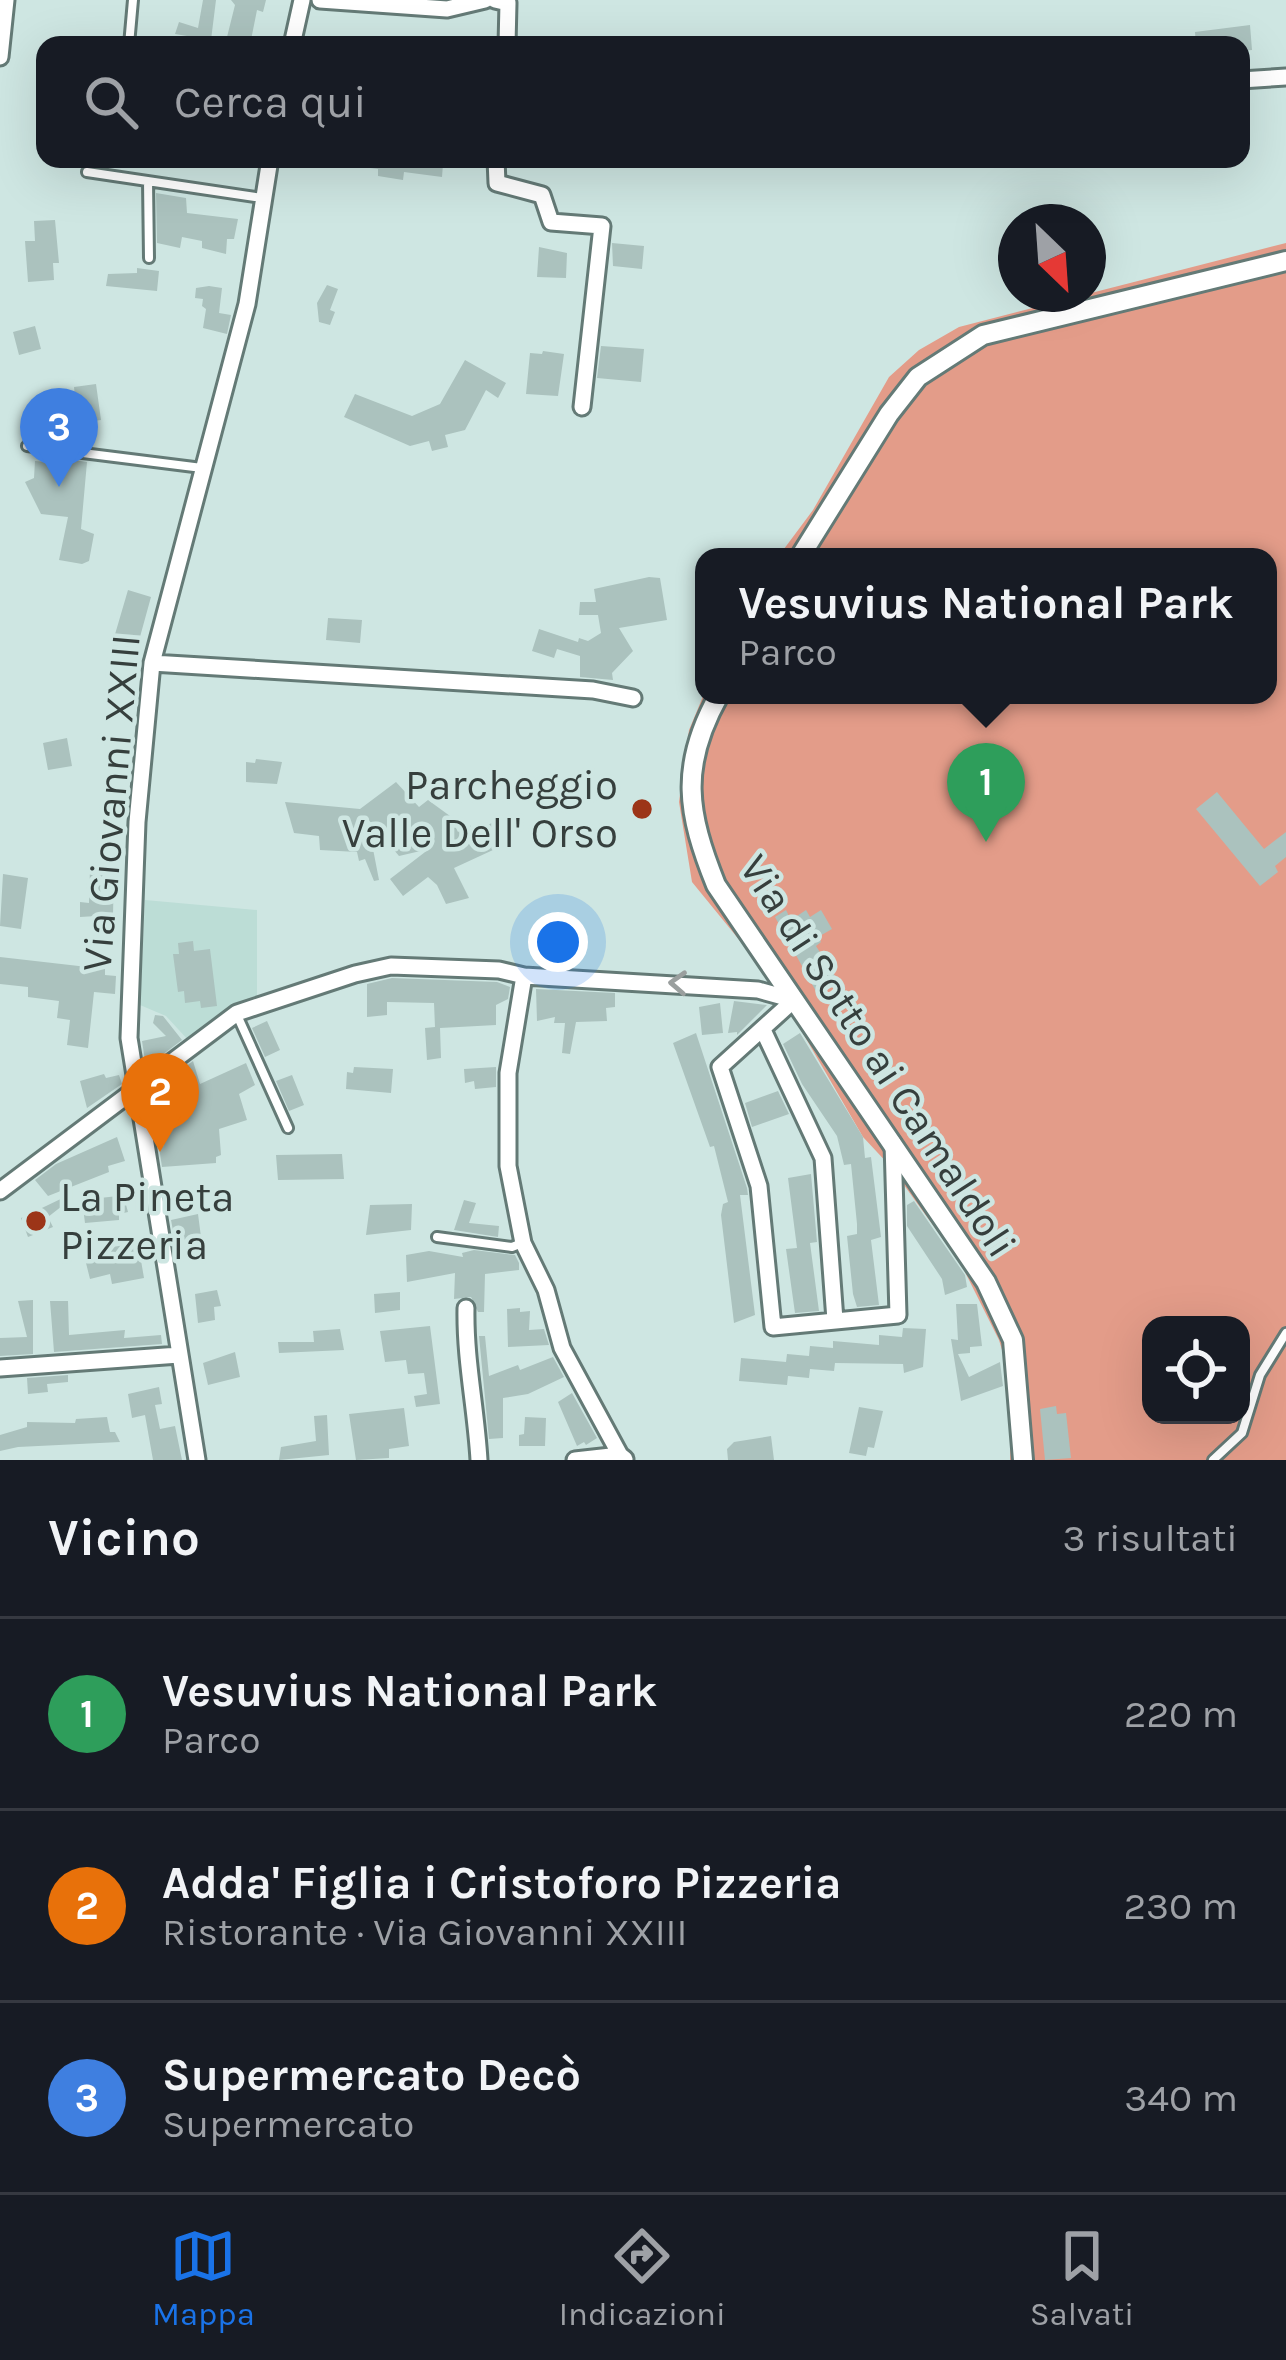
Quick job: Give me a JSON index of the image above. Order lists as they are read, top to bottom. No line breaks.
{"streets":{"street":["Via Giovanni XXIII","Via di Sotto ai Camaldoli"]},"places":["Parcheggio Valle Dell' Orso","La Pineta Pizzeria"],"north":"bottom right","page":{"search":"Cerca qui","pins":["3","1","2"],"popup":["Vesuvius National Park","Parco"],"heading":["Vicino","3 risultati"],"list":[{"mark":"1","name":"Vesuvius National Park","note":"Parco","value":"220 m"},{"mark":"2","name":"Adda' Figlia i Cristoforo Pizzeria","note":"Ristorante · Via Giovanni XXIII","value":"230 m"},{"mark":"3","name":"Supermercato Decò","note":"Supermercato","value":"340 m"}],"nav":["Mappa","Indicazioni","Salvati"]}}
